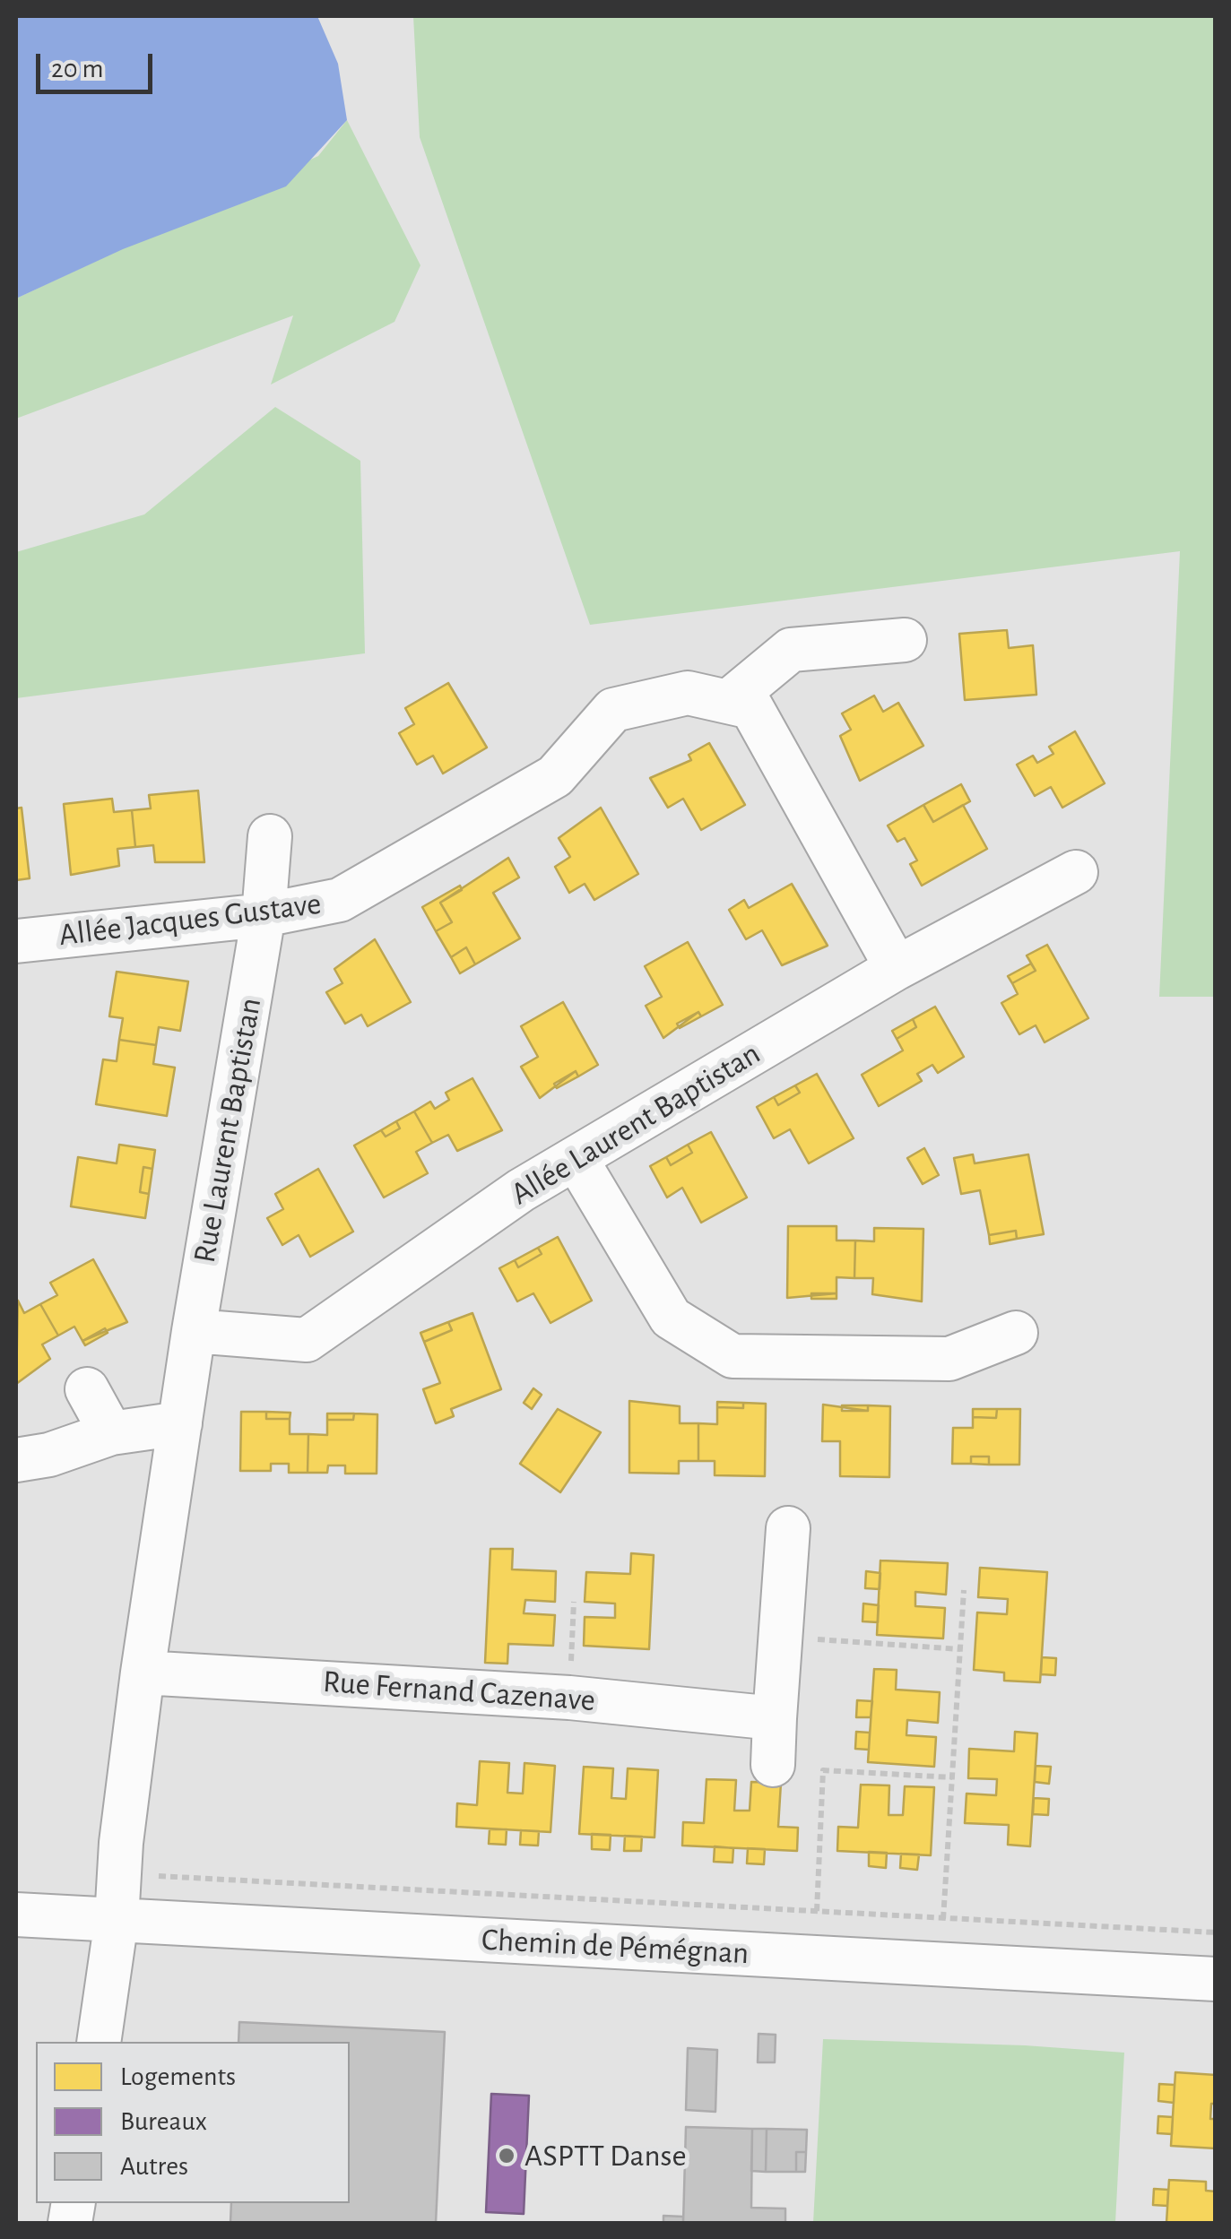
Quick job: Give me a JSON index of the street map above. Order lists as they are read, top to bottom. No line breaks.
{"streets":{"street":["Allée Jacques Gustave","Allée Laurent Baptistan","Rue Laurent Baptistan","Rue Fernand Cazenave","Chemin de Pémégnan"]},"crossings":[["Allée Jacques Gustave","Allée Laurent Baptistan"],["Allée Jacques Gustave","Rue Laurent Baptistan"],["Allée Laurent Baptistan","Rue Laurent Baptistan"],["Rue Laurent Baptistan","Rue Fernand Cazenave"],["Rue Laurent Baptistan","Chemin de Pémégnan"]],"places":["ASPTT Danse"],"legend":["Logements","Bureaux","Autres"],"scale_bar":"20 m"}
